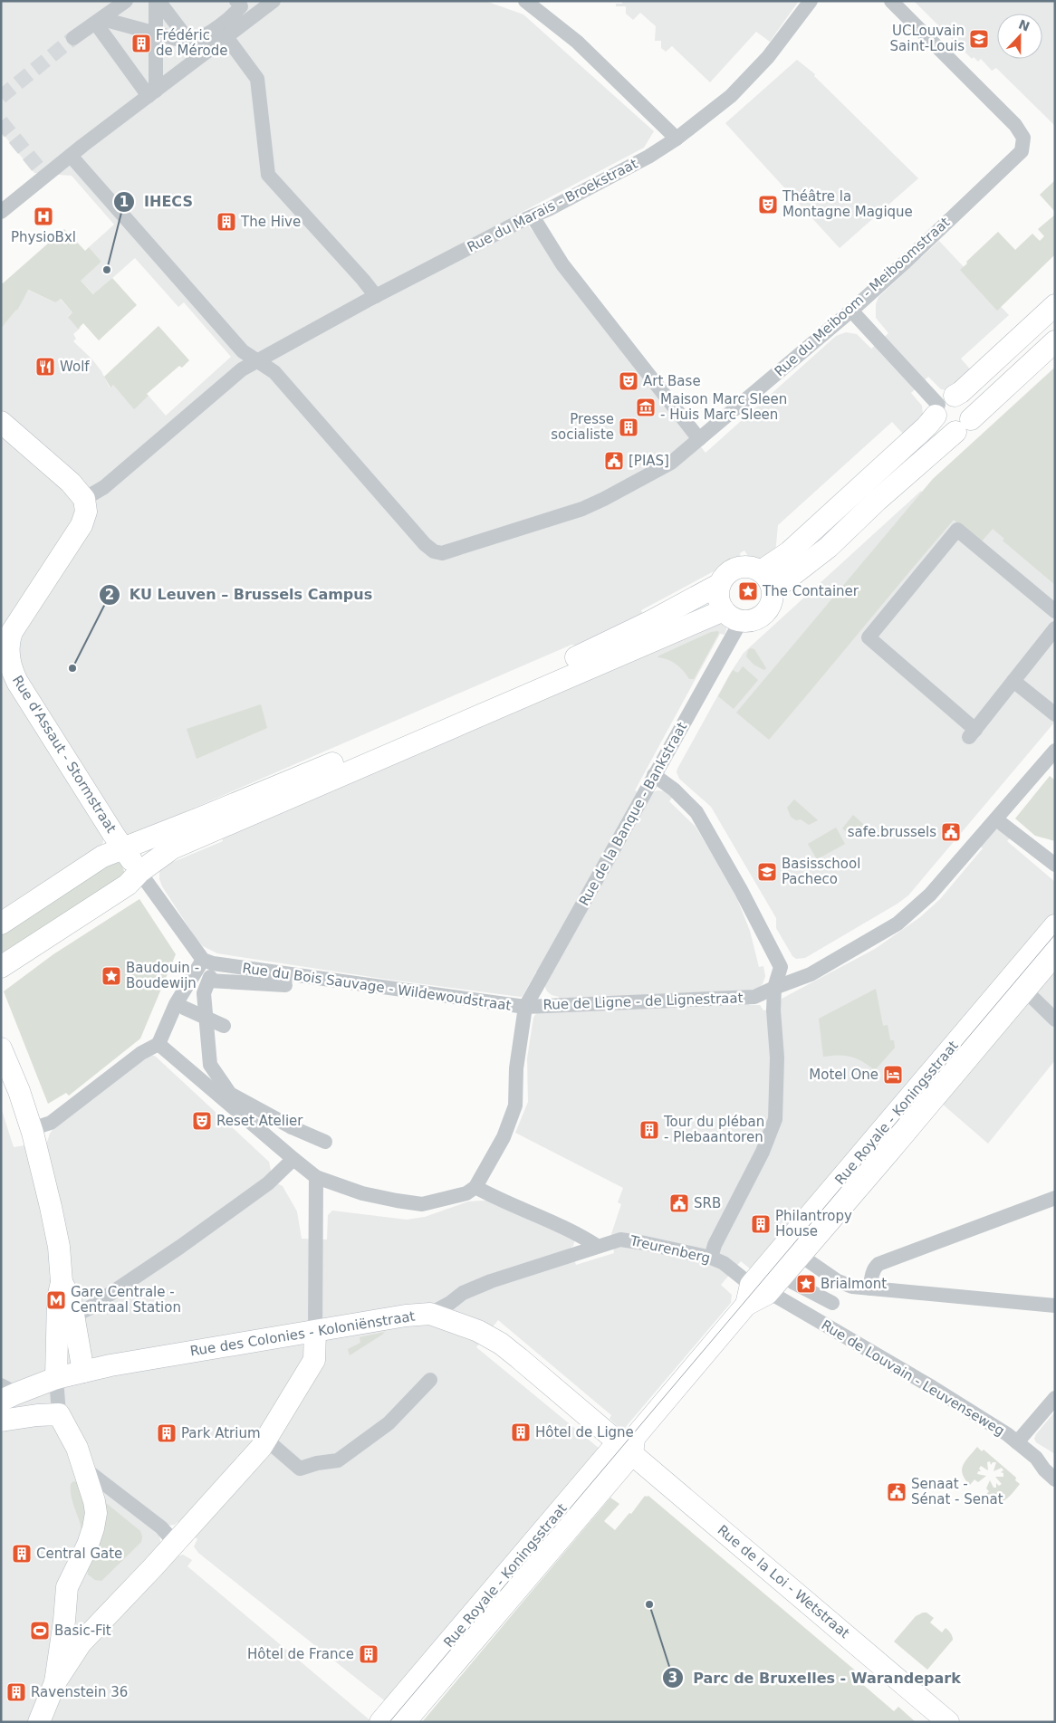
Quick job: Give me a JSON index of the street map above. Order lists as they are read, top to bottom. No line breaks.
{"streets":{"street":["Rue du Marais - Broekstraat","Rue du Meiboom - Meiboomstraat","Rue d'Assaut - Stormstraat","Rue de la Banque - Bankstraat","Rue du Bois Sauvage - Wildewoudstraat","Rue de Ligne - de Lignestraat","Rue Royale - Koningsstraat","Treurenberg","Rue des Colonies - Koloniënstraat","Rue de Louvain - Leuvenseweg","Rue de la Loi - Wetstraat"]},"crossings":[["Rue du Marais - Broekstraat","Rue du Meiboom - Meiboomstraat"],["Rue de la Banque - Bankstraat","Rue du Bois Sauvage - Wildewoudstraat"],["Rue de la Banque - Bankstraat","Rue de Ligne - de Lignestraat"],["Rue du Bois Sauvage - Wildewoudstraat","Rue de Ligne - de Lignestraat"],["Rue Royale - Koningsstraat","Treurenberg"],["Rue Royale - Koningsstraat","Rue des Colonies - Koloniënstraat"],["Rue Royale - Koningsstraat","Rue de Louvain - Leuvenseweg"],["Rue Royale - Koningsstraat","Rue de la Loi - Wetstraat"],["Treurenberg","Rue des Colonies - Koloniënstraat"],["Treurenberg","Rue de Louvain - Leuvenseweg"],["Rue des Colonies - Koloniënstraat","Rue de la Loi - Wetstraat"]],"places":{"school or university":["UCLouvain Saint-Louis","Basisschool Pacheco"],"building":["Frédéric de Mérode","The Hive","Presse socialiste","Tour du pléban - Plebaantoren","Philantropy House","Hôtel de Ligne","Park Atrium","Central Gate","Hôtel de France","Ravenstein 36"],"theatre":["Théâtre la Montagne Magique","Art Base","Reset Atelier"],"hospital":["PhysioBxl"],"other":["IHECS","KU Leuven – Brussels Campus","Parc de Bruxelles - Warandepark"],"restaurant":["Wolf"],"museum":["Maison Marc Sleen - Huis Marc Sleen"],"public building":["[PIAS]","safe.brussels","SRB","Senaat - Sénat - Senat"],"place":["The Container","Baudouin - Boudewijn","Brialmont"],"hotel":["Motel One"],"metro station":["Gare Centrale - Centraal Station"],"sports":["Basic-Fit"]},"north":"top"}
